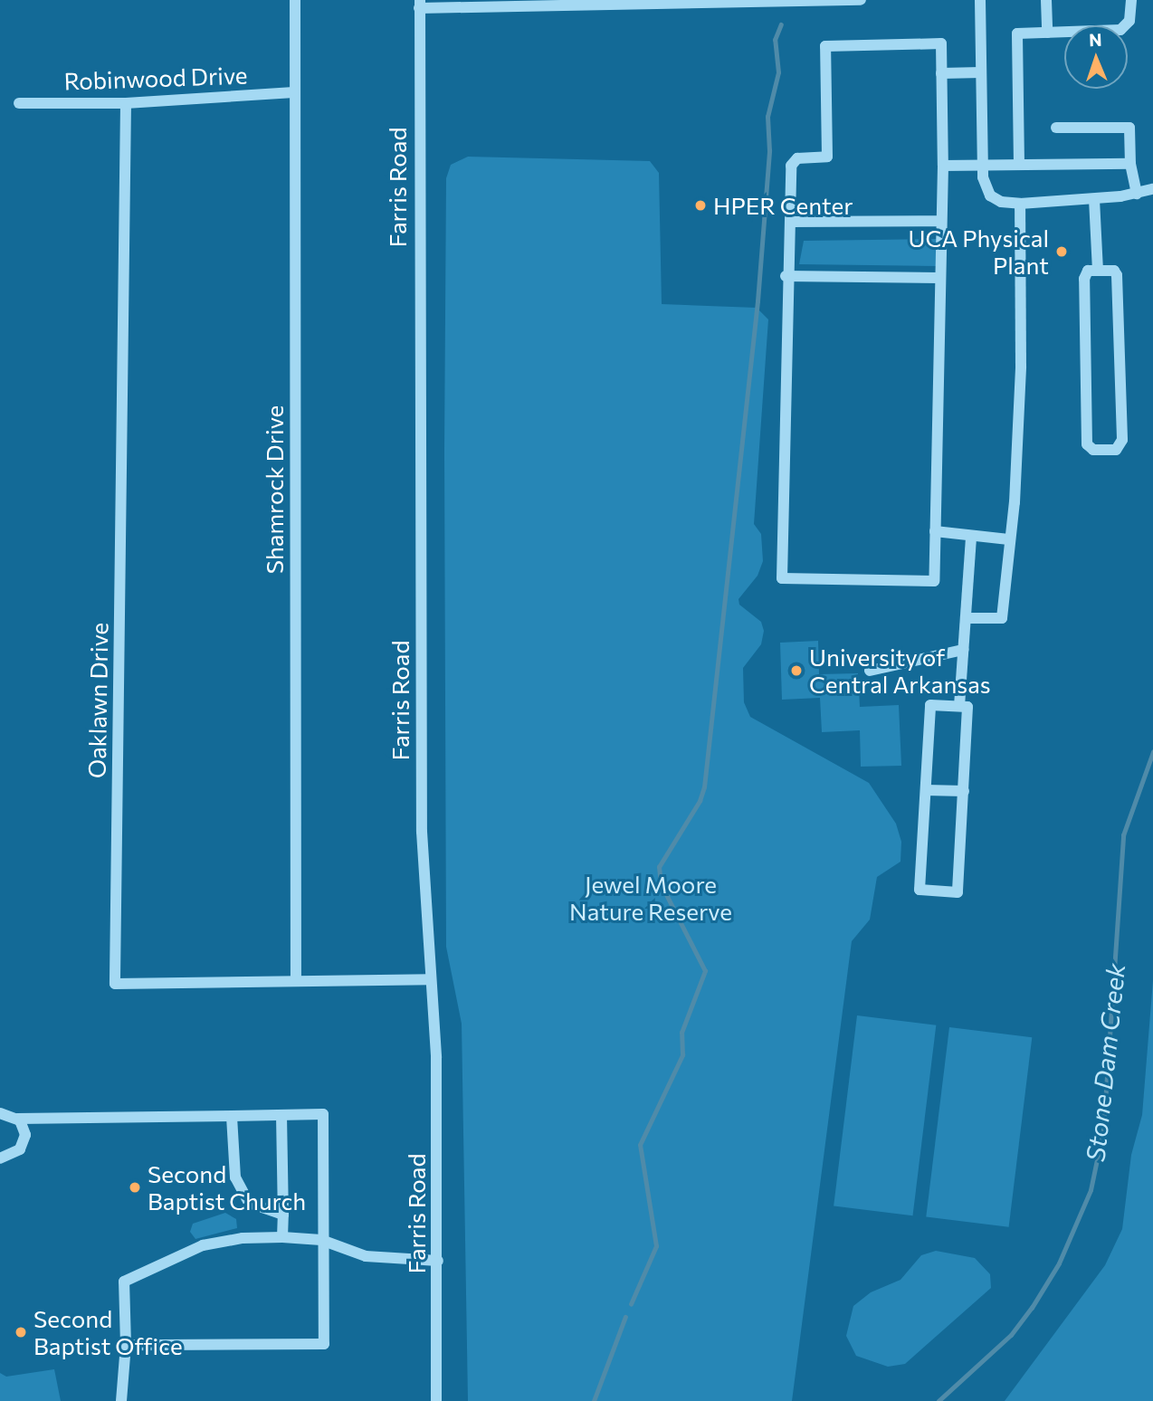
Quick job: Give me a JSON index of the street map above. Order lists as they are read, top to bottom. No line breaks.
{"streets":{"street":["Robinwood Drive","Farris Road","Shamrock Drive","Oaklawn Drive"]},"crossings":[["Robinwood Drive","Shamrock Drive"],["Robinwood Drive","Oaklawn Drive"],["Farris Road","Oaklawn Drive"],["Shamrock Drive","Oaklawn Drive"]],"water":["Stone Dam Creek"],"parks":["Jewel Moore Nature Reserve"],"places":["HPER Center","UCA Physical Plant","University of Central Arkansas","Second Baptist Church","Second Baptist Office"],"north":"top"}
